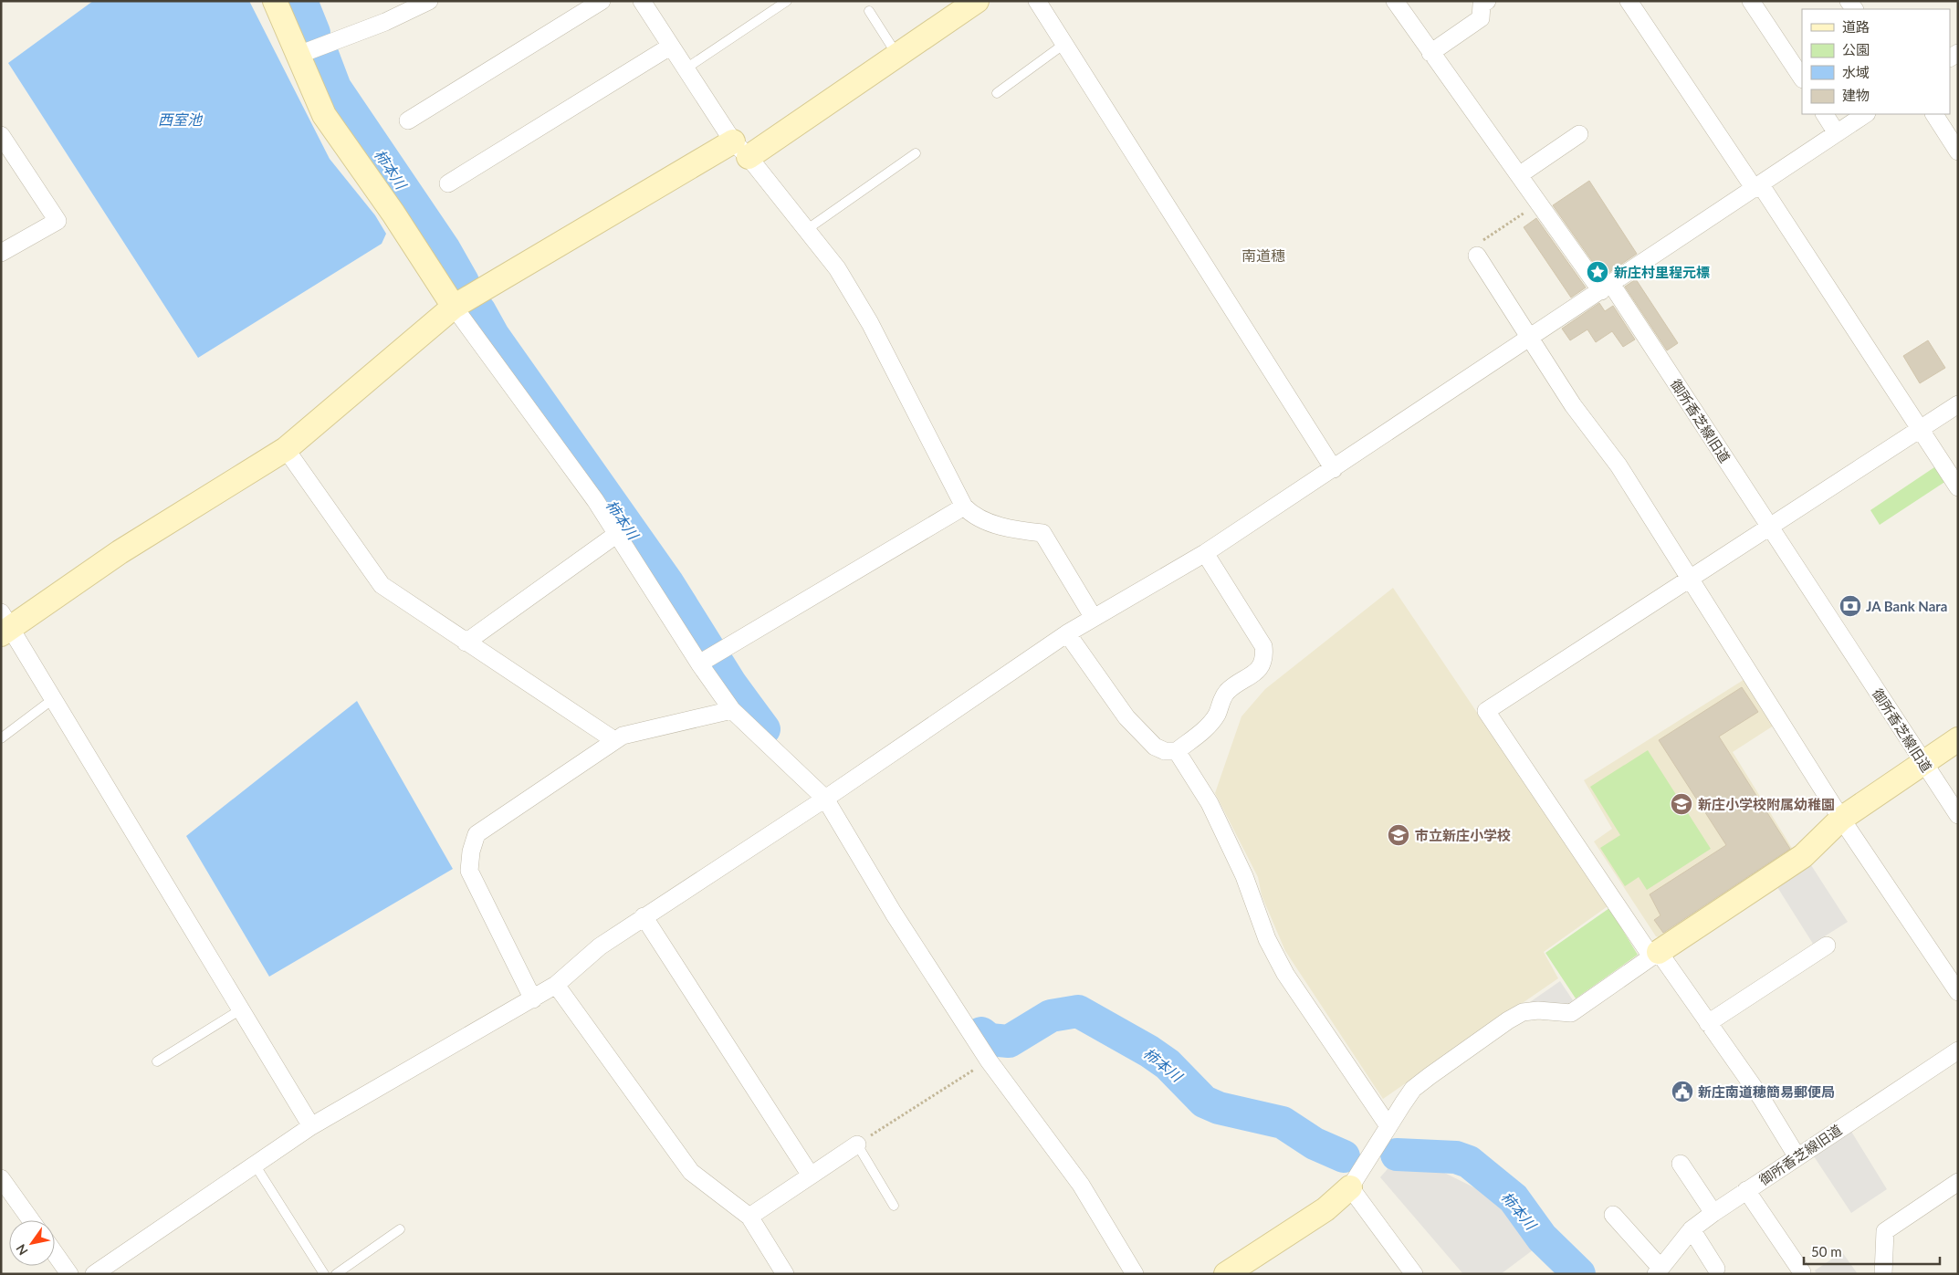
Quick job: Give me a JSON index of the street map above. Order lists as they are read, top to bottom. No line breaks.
{"streets":{"street":["御所香芝線旧道"]},"districts":["南道穗"],"water":["西室池","柿本川"],"places":{"place":["新庄村里程元標"],"bank":["JA Bank Nara"],"school or university":["新庄小学校附属幼稚園","市立新庄小学校"],"public building":["新庄南道穂簡易郵便局"]},"legend":["道路","公園","水域","建物"],"scale_bar":"50 m","north":"bottom left"}
